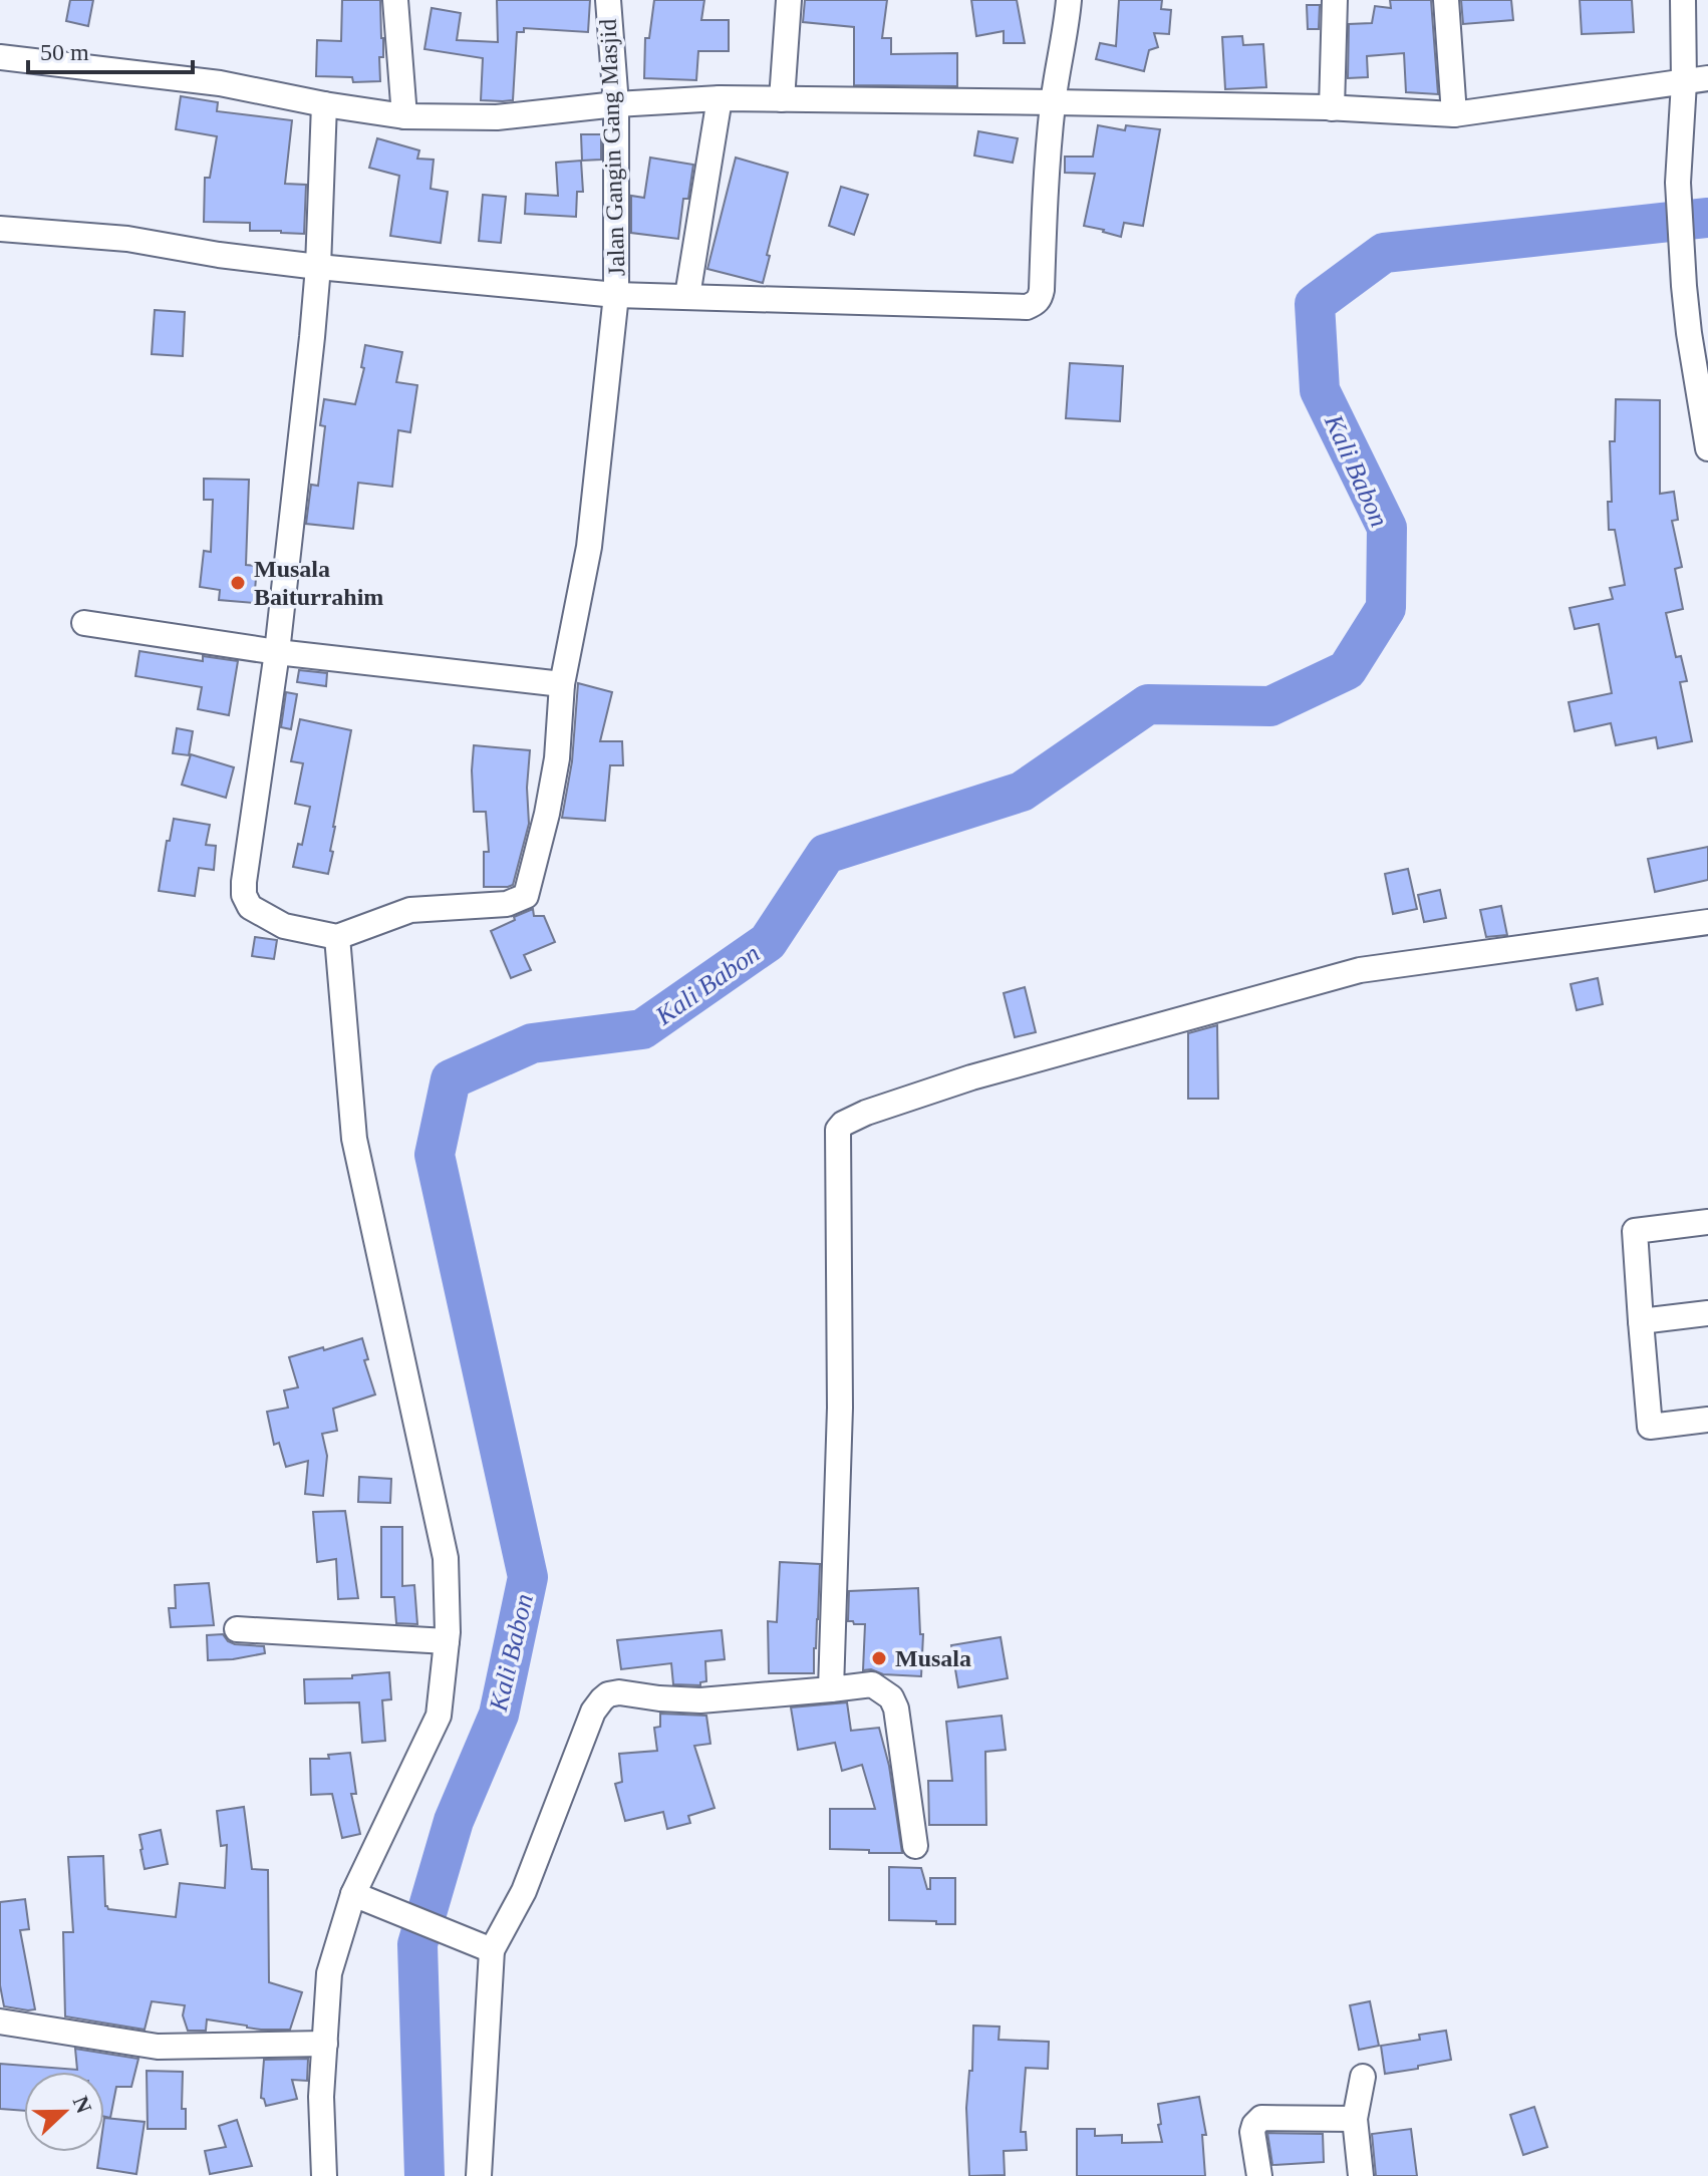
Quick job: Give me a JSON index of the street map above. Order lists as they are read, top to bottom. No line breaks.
{"streets":{"street":["Jalan Gangin Gang Masjid"]},"water":["Kali Babon"],"places":["Musala Baiturrahim","Musala"],"scale_bar":"50 m","north":"right"}
